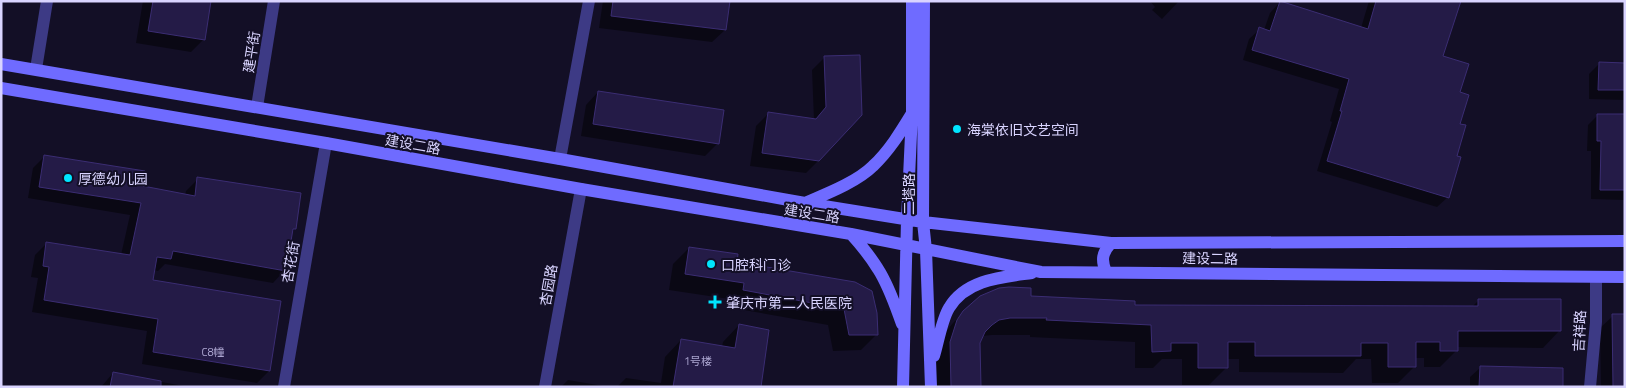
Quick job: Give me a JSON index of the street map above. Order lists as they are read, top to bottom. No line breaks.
{"streets":{"main road":["建设二路","二塔路"],"street":["建平街","杏花街","杏园路","吉祥路"]},"crossings":[["建平街","建设二路"],["建设二路","二塔路"],["建设二路","杏花街"],["建设二路","杏园路"],["建设二路","吉祥路"]],"places":{"other":["海棠依旧文艺空间","厚德幼儿园","口腔科门诊"],"health":["肇庆市第二人民医院"]},"house_numbers":["C8幢","1号楼"]}
